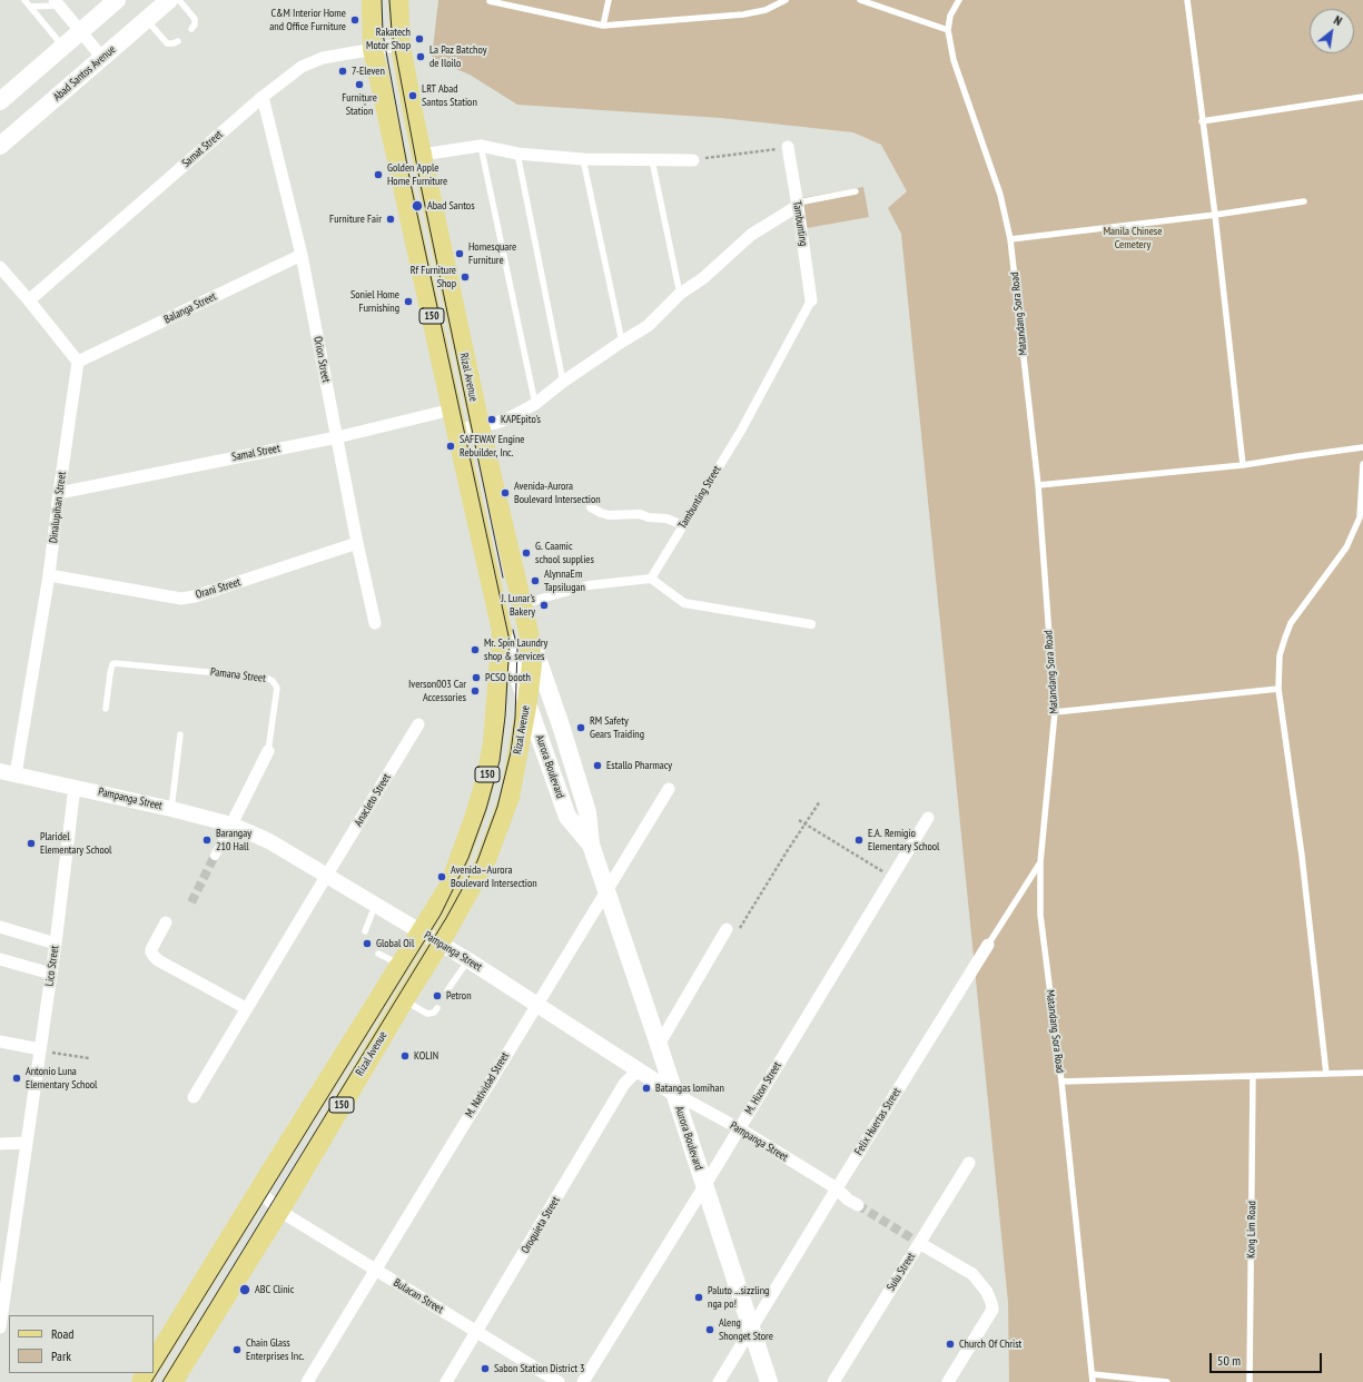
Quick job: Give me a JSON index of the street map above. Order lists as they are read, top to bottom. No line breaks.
{"streets":{"main road":["Abad Santos Avenue","150","Rizal Avenue","Aurora Boulevard"],"street":["Samat Street","Tambunting","Balanga Street","Orion Street","Samal Street","Tambunting Street","Dinalupihan Street","Orani Street","Pamana Street","Pampanga Street","Anacleto Street","Lico Street","M. Natividad Street","M. Hizon Street","Felix Huertas Street","Oroquieta Street","Sulu Street","Bulacan Street"],"lane":["Matandang Sora Road","Kong Lim Road"]},"crossings":[["Samat Street","Orion Street"],["Samat Street","Rizal Avenue"],["Tambunting","Tambunting Street"],["Balanga Street","Orion Street"],["Balanga Street","Dinalupihan Street"],["Matandang Sora Road","Felix Huertas Street"],["Orion Street","Samal Street"],["Orion Street","Orani Street"],["Rizal Avenue","Samal Street"],["Rizal Avenue","Aurora Boulevard"],["Rizal Avenue","Pampanga Street"],["Rizal Avenue","Bulacan Street"],["Samal Street","Dinalupihan Street"],["Dinalupihan Street","Orani Street"],["Dinalupihan Street","Pampanga Street"],["Pamana Street","Pampanga Street"],["Aurora Boulevard","Pampanga Street"],["Aurora Boulevard","M. Natividad Street"],["Aurora Boulevard","M. Hizon Street"],["Aurora Boulevard","Felix Huertas Street"],["Pampanga Street","Anacleto Street"],["Pampanga Street","Lico Street"],["Pampanga Street","M. Natividad Street"],["Pampanga Street","M. Hizon Street"],["Pampanga Street","Felix Huertas Street"],["Pampanga Street","Oroquieta Street"],["M. Natividad Street","Bulacan Street"],["Oroquieta Street","Bulacan Street"]],"parks":["Manila Chinese Cemetery"],"places":["C&M Interior Home and Office Furniture","Rakatech Motor Shop","La Paz Batchoy de Iloilo","7-Eleven","Furniture Station","LRT Abad Santos Station","Golden Apple Home Furniture","Abad Santos","Furniture Fair","Homesquare Furniture","Rf Furniture Shop","Soniel Home Furnishing","KAPEpito's","SAFEWAY Engine Rebuilder, Inc.","Avenida-Aurora Boulevard Intersection","G. Caamic school supplies","AlynnaEm Tapsilugan","J. Lunar's Bakery","Mr. Spin Laundry shop & services","PCSO booth","Iverson003 Car Accessories","RM Safety Gears Traiding","Estallo Pharmacy","Barangay 210 Hall","E.A. Remigio Elementary School","Plaridel Elementary School","Avenida–Aurora Boulevard Intersection","Global Oil","Petron","KOLIN","Antonio Luna Elementary School","Batangas lomihan","ABC Clinic","Paluto ...sizzling nga po!","Aleng Shonget Store","Church Of Christ","Chain Glass Enterprises Inc.","Sabon Station District 3"],"legend":["Road","Park"],"scale_bar":"50 m","north":"top right"}
